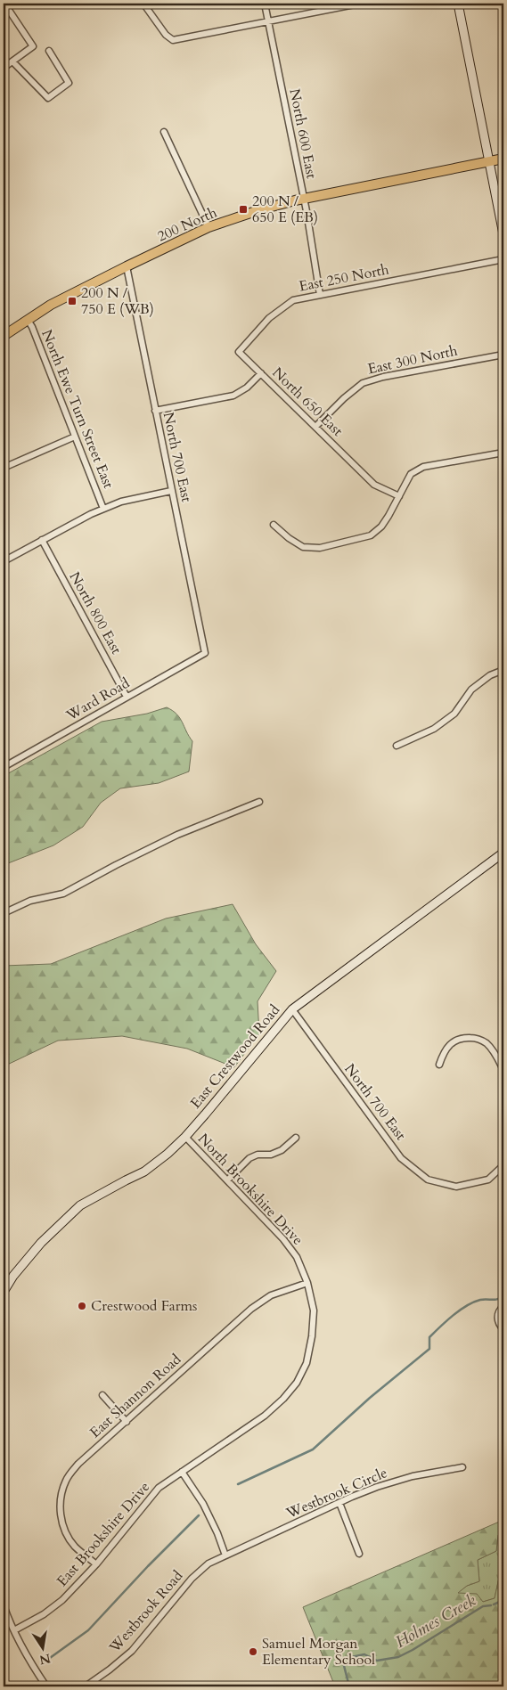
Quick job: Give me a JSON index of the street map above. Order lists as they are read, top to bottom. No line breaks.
{"streets":{"main road":["200 North"],"street":["North 600 East","East 250 North","East 300 North","North 650 East","North Ewe Turn Street East","North 700 East","North 800 East","Ward Road","East Crestwood Road","North Brookshire Drive","East Shannon Road","Westbrook Circle","East Brookshire Drive","Westbrook Road"]},"crossings":[["North 600 East","200 North"],["North 600 East","East 250 North"],["200 North","North Ewe Turn Street East"],["200 North","North 700 East"],["East 250 North","North 650 East"],["East 300 North","North 650 East"],["North 650 East","North 700 East"],["North 700 East","Ward Road"],["North 700 East","East Crestwood Road"],["North 800 East","Ward Road"],["East Crestwood Road","North Brookshire Drive"],["North Brookshire Drive","East Shannon Road"],["North Brookshire Drive","East Brookshire Drive"],["East Shannon Road","East Brookshire Drive"],["Westbrook Circle","Westbrook Road"]],"water":["Holmes Creek"],"places":{"transit":["200 N / 650 E (EB)","200 N / 750 E (WB)"],"other":["Crestwood Farms","Samuel Morgan Elementary School"]},"north":"bottom"}
